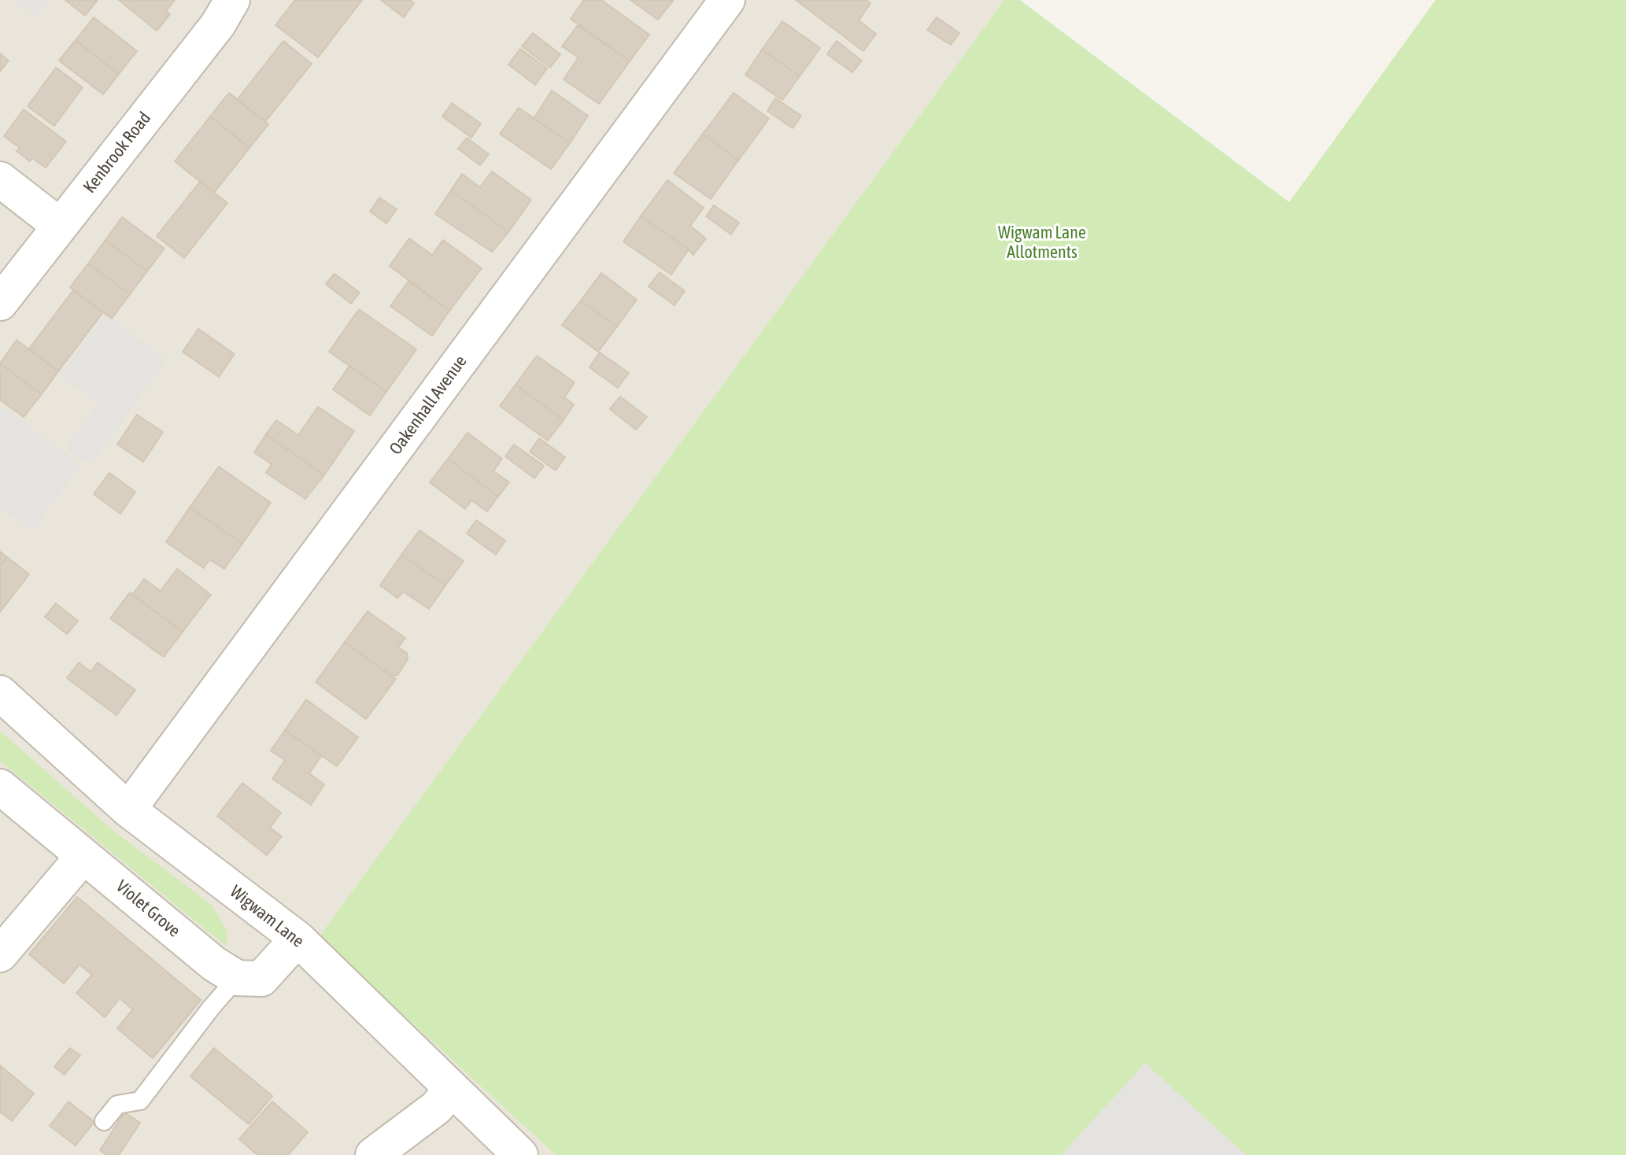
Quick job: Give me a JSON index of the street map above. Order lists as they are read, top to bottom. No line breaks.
{"streets":{"street":["Kenbrook Road","Oakenhall Avenue","Violet Grove","Wigwam Lane"]},"crossings":[["Oakenhall Avenue","Wigwam Lane"]],"parks":["Wigwam Lane Allotments"]}
